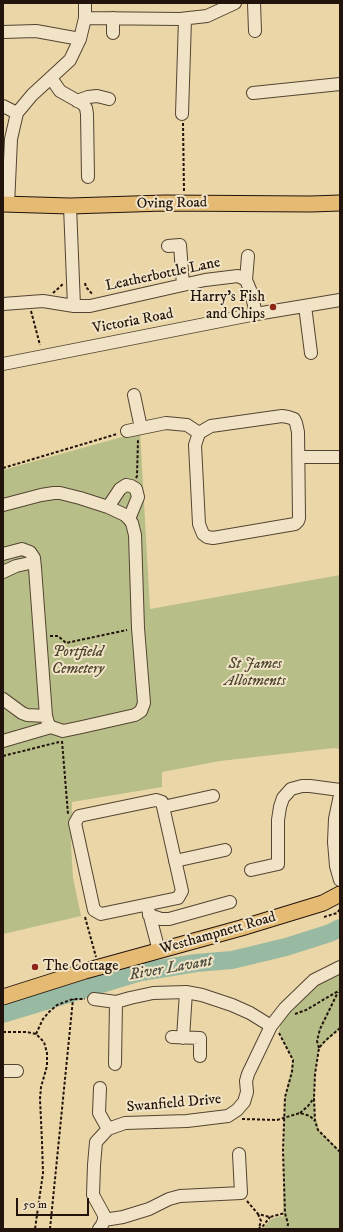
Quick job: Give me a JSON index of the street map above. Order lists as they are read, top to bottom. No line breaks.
{"streets":{"main road":["Oving Road","Westhampnett Road"],"street":["Leatherbottle Lane","Victoria Road","Swanfield Drive"]},"water":["River Lavant"],"parks":["Portfield Cemetery","St James Allotments"],"places":["Harry's Fish and Chips","The Cottage"],"scale_bar":"50 m"}
